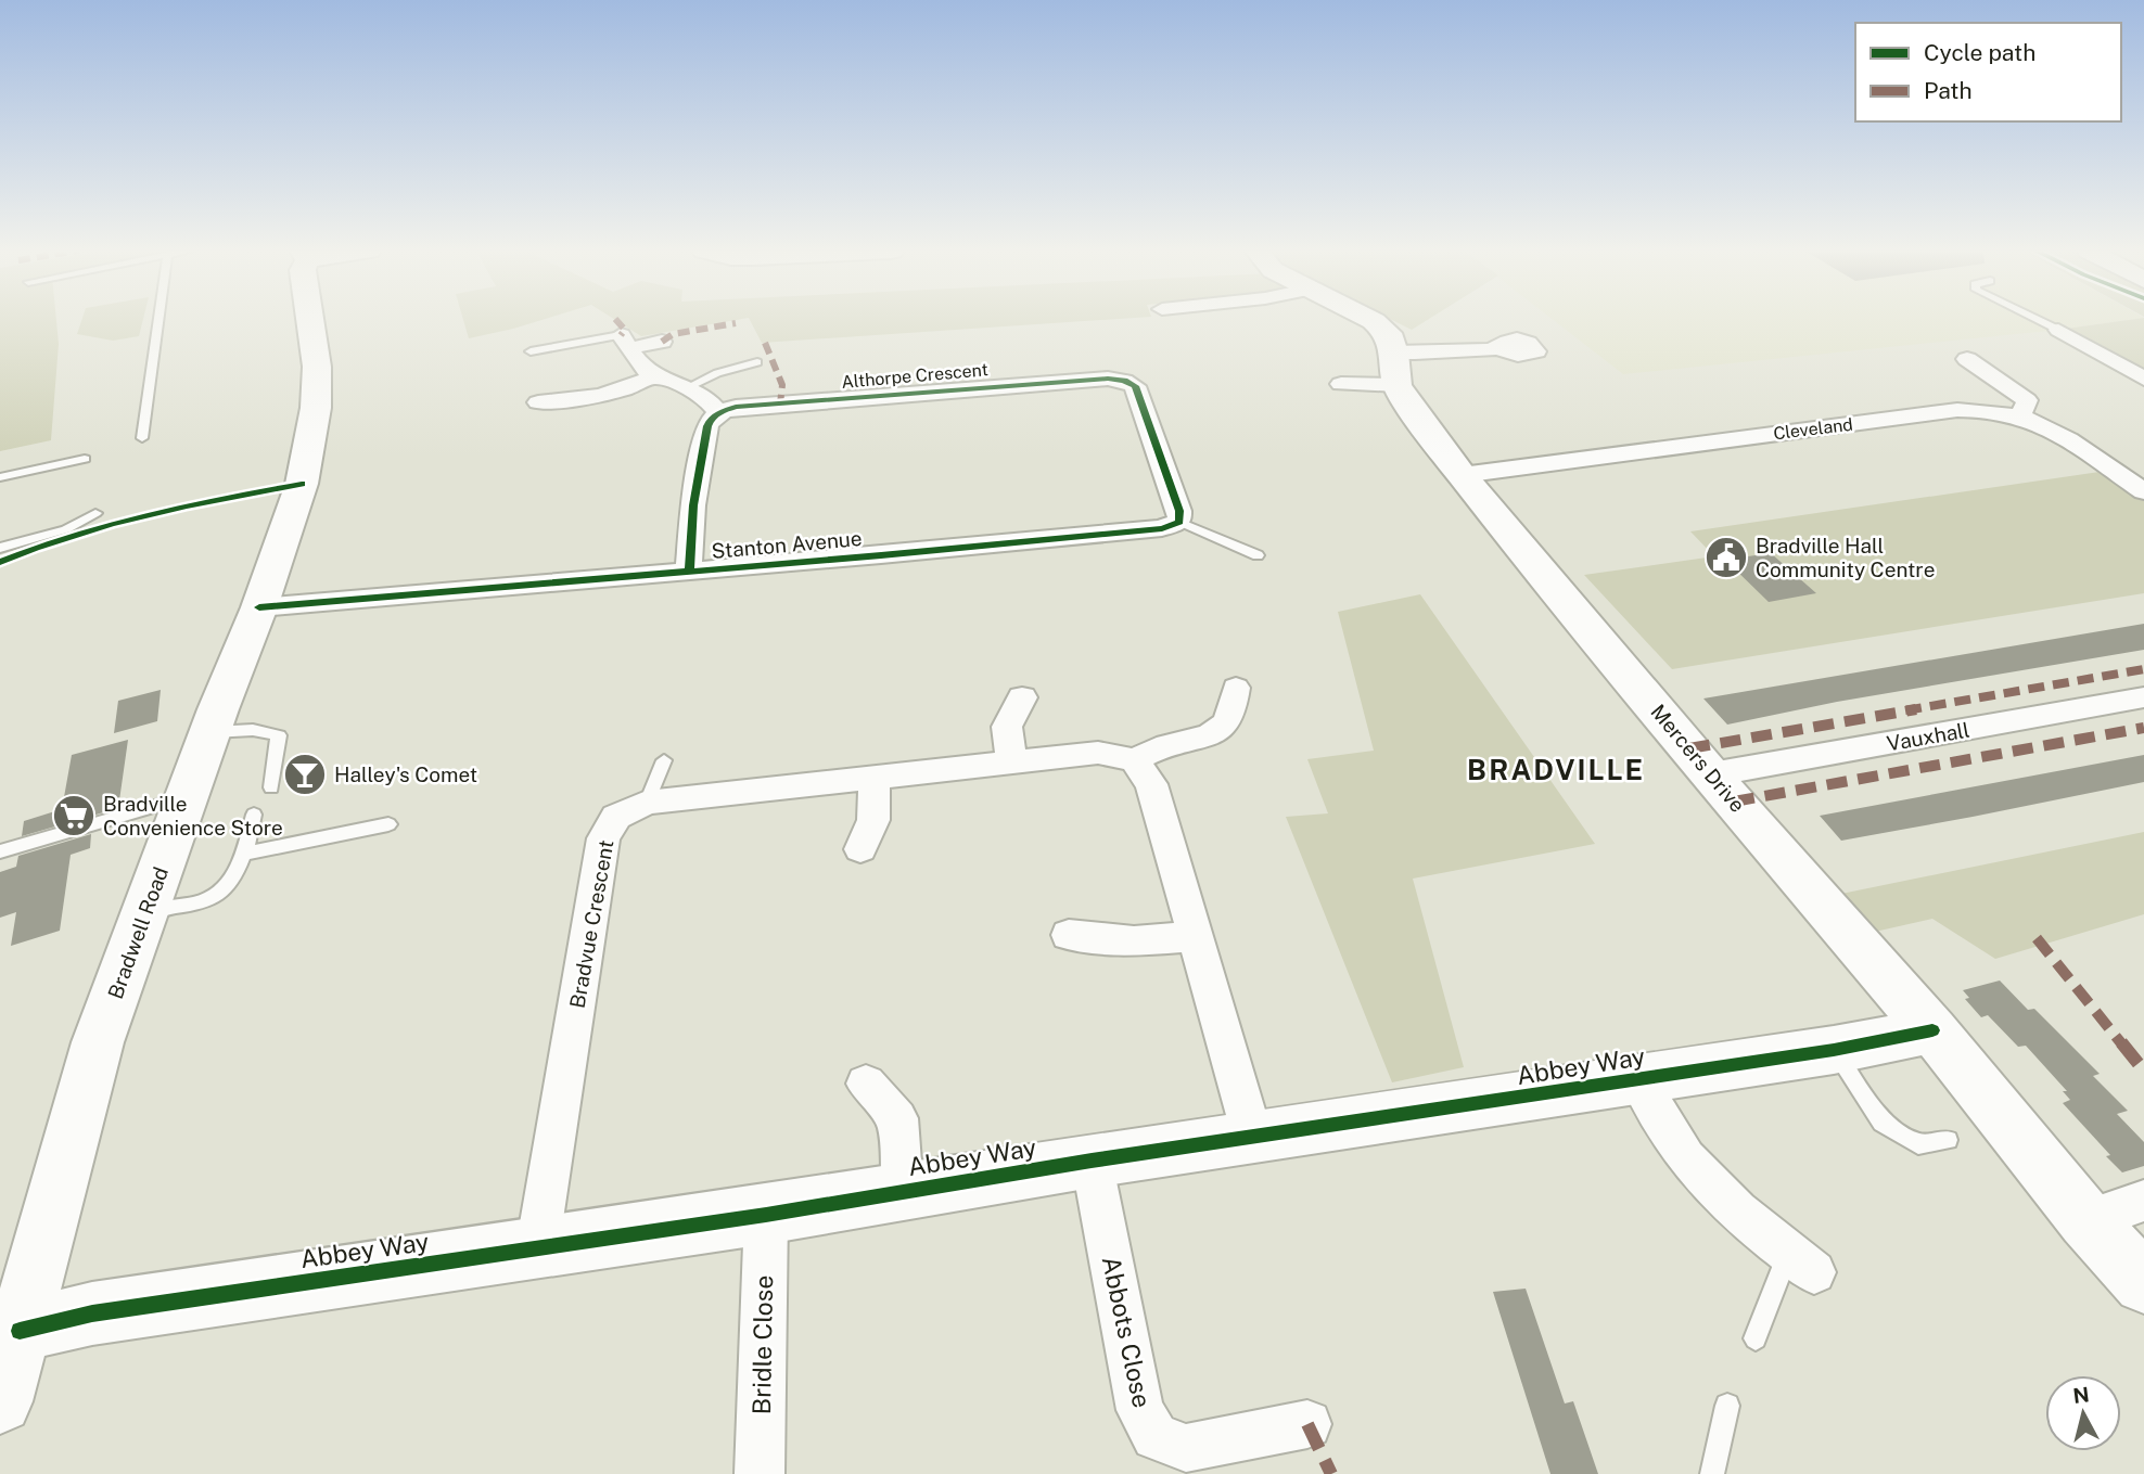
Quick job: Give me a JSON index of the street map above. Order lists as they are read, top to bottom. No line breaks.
{"streets":{"street":["Althorpe Crescent","Cleveland","Stanton Avenue","Vauxhall","Mercers Drive","Bradvue Crescent","Bradwell Road","Abbey Way","Abbots Close","Bridle Close"]},"crossings":[["Althorpe Crescent","Stanton Avenue"],["Cleveland","Mercers Drive"],["Stanton Avenue","Bradwell Road"],["Vauxhall","Mercers Drive"],["Mercers Drive","Abbey Way"],["Bradvue Crescent","Abbey Way"],["Bradwell Road","Abbey Way"],["Abbey Way","Abbots Close"],["Abbey Way","Bridle Close"]],"districts":["BRADVILLE"],"places":{"public building":["Bradville Hall Community Centre"],"bar":["Halley's Comet"],"supermarket":["Bradville Convenience Store"]},"legend":["Cycle path","Path"],"north":"top"}
